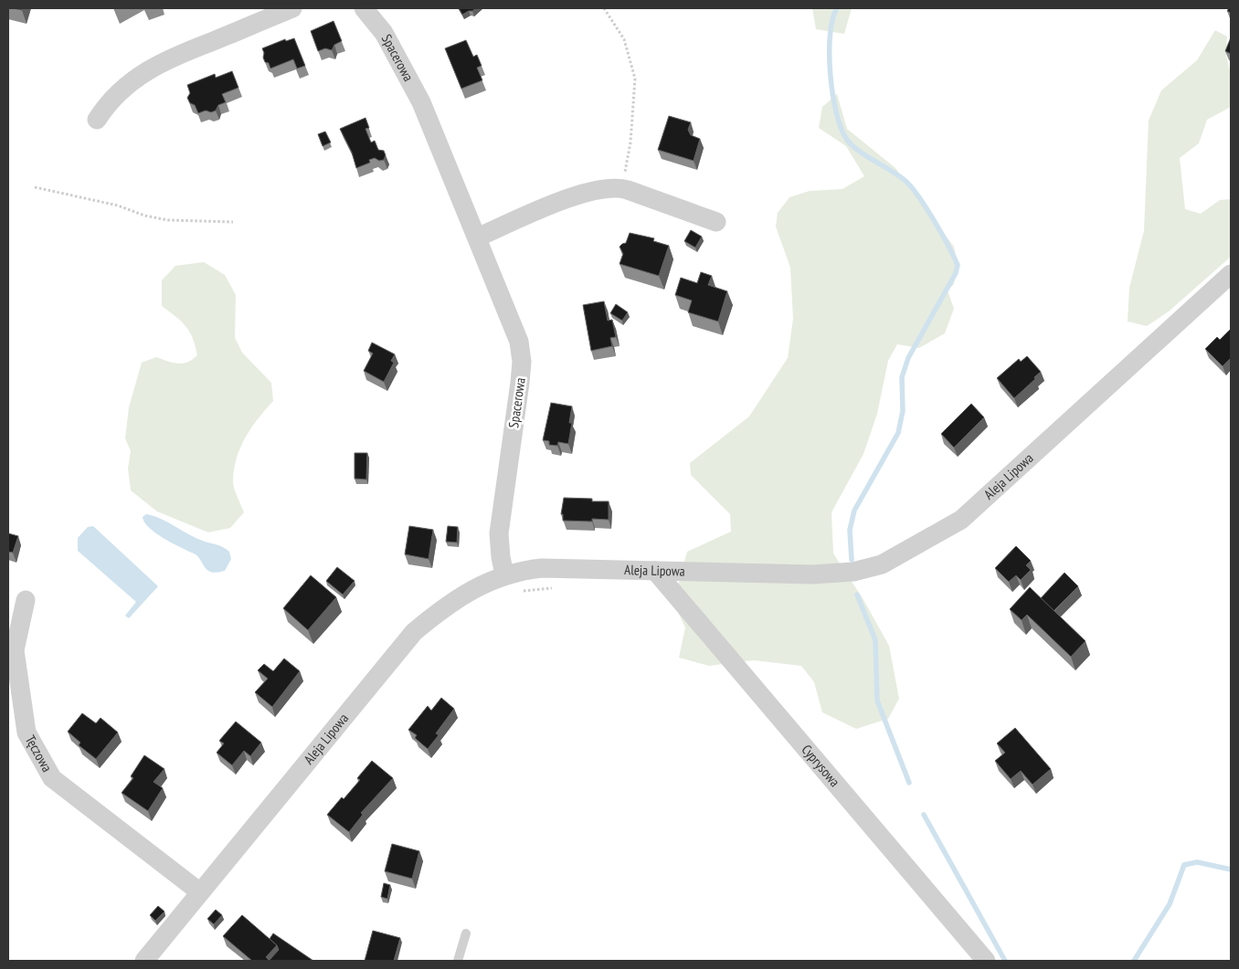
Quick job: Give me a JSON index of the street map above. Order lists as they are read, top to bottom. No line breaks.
{"streets":{"street":["Spacerowa","Aleja Lipowa","Tęczowa","Cyprysowa"]},"crossings":[["Spacerowa","Aleja Lipowa"],["Aleja Lipowa","Tęczowa"],["Aleja Lipowa","Cyprysowa"]]}
